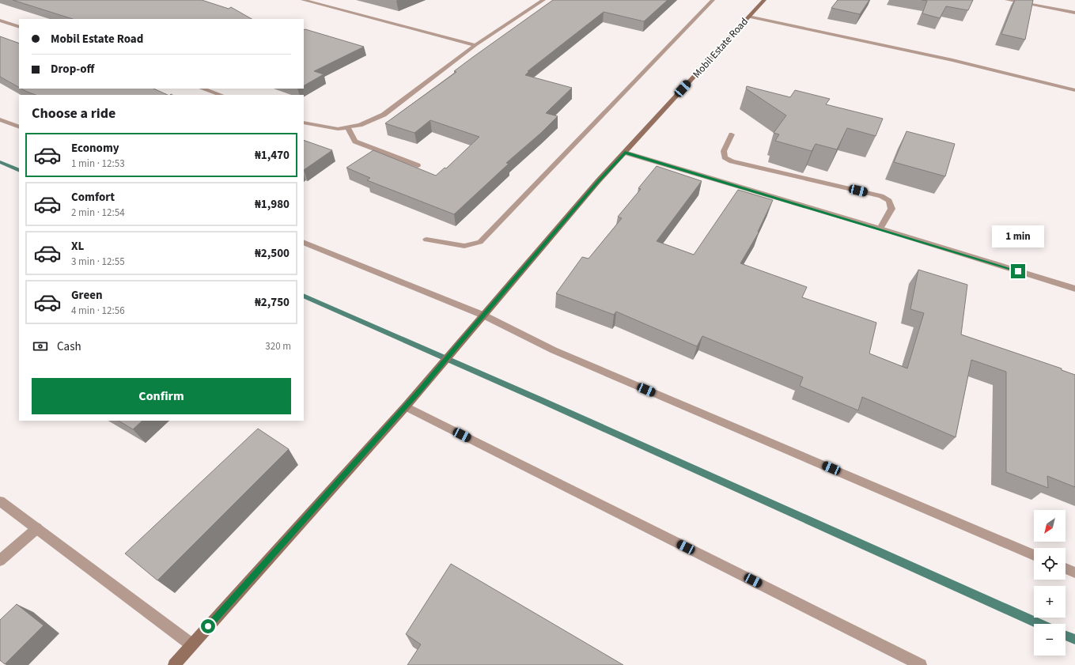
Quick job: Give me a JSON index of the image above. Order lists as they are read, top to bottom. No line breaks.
{"streets":{"main road":["Mobil Estate Road"]},"north":"bottom left","page":{"banner":["Mobil Estate Road","Drop-off"],"heading":"Choose a ride","list":[{"name":"Economy","note":"1 min · 12:53","value":"₦1,470"},{"name":"Comfort","note":"2 min · 12:54","value":"₦1,980"},{"name":"XL","note":"3 min · 12:55","value":"₦2,500"},{"name":"Green","note":"4 min · 12:56","value":"₦2,750"}],"bubble":"1 min","pay":["Cash","320 m"],"buttons":"Confirm","map_buttons":["+","−"]}}
